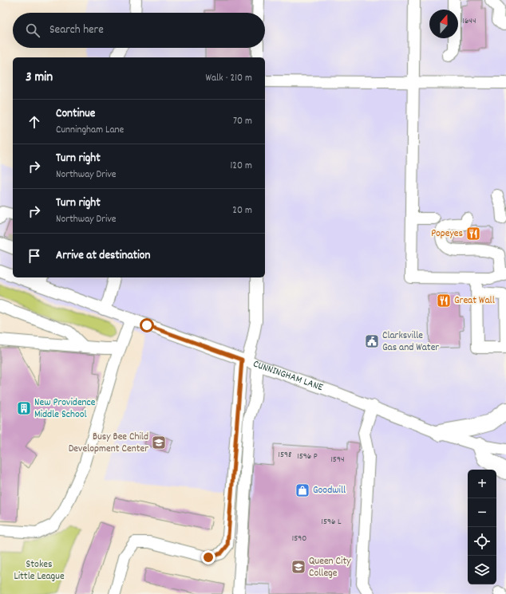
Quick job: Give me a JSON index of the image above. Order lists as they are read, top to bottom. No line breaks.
{"streets":{"street":["CUNNINGHAM LANE"]},"parks":["Stokes Little League"],"places":{"restaurant":["Popeyes","Great Wall"],"public building":["Clarksville Gas and Water"],"building":["New Providence Middle School"],"school or university":["Busy Bee Child Development Center","Queen City College"],"shop":["Goodwill"]},"house_numbers":["1644","1598","1596 P","1594","1596 L","1590"],"north":"top","page":{"search":"Search here","heading":["3 min","Walk · 210 m"],"list":[["Continue","Cunningham Lane","70 m"],["Turn right","Northway Drive","120 m"],["Turn right","Northway Drive","20 m"],"Arrive at destination"],"map_buttons":["+","−"]}}
